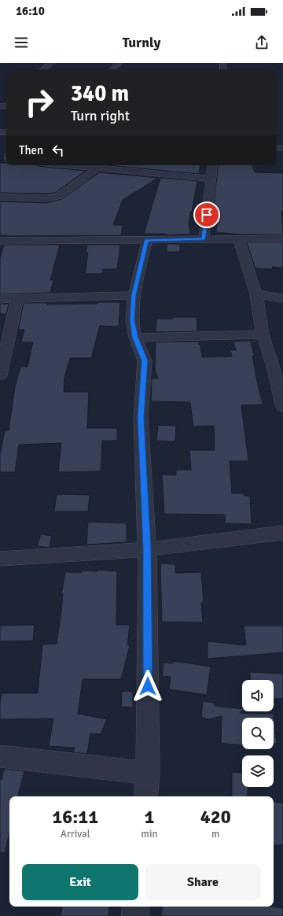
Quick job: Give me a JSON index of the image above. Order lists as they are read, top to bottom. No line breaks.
{"page":{"status":"16:10","header":"Turnly","turn":["340 m","Turn right"],"then":"Then","eta":["16:11","Arrival","1","min","420","m"],"buttons":["Exit","Share"]}}
